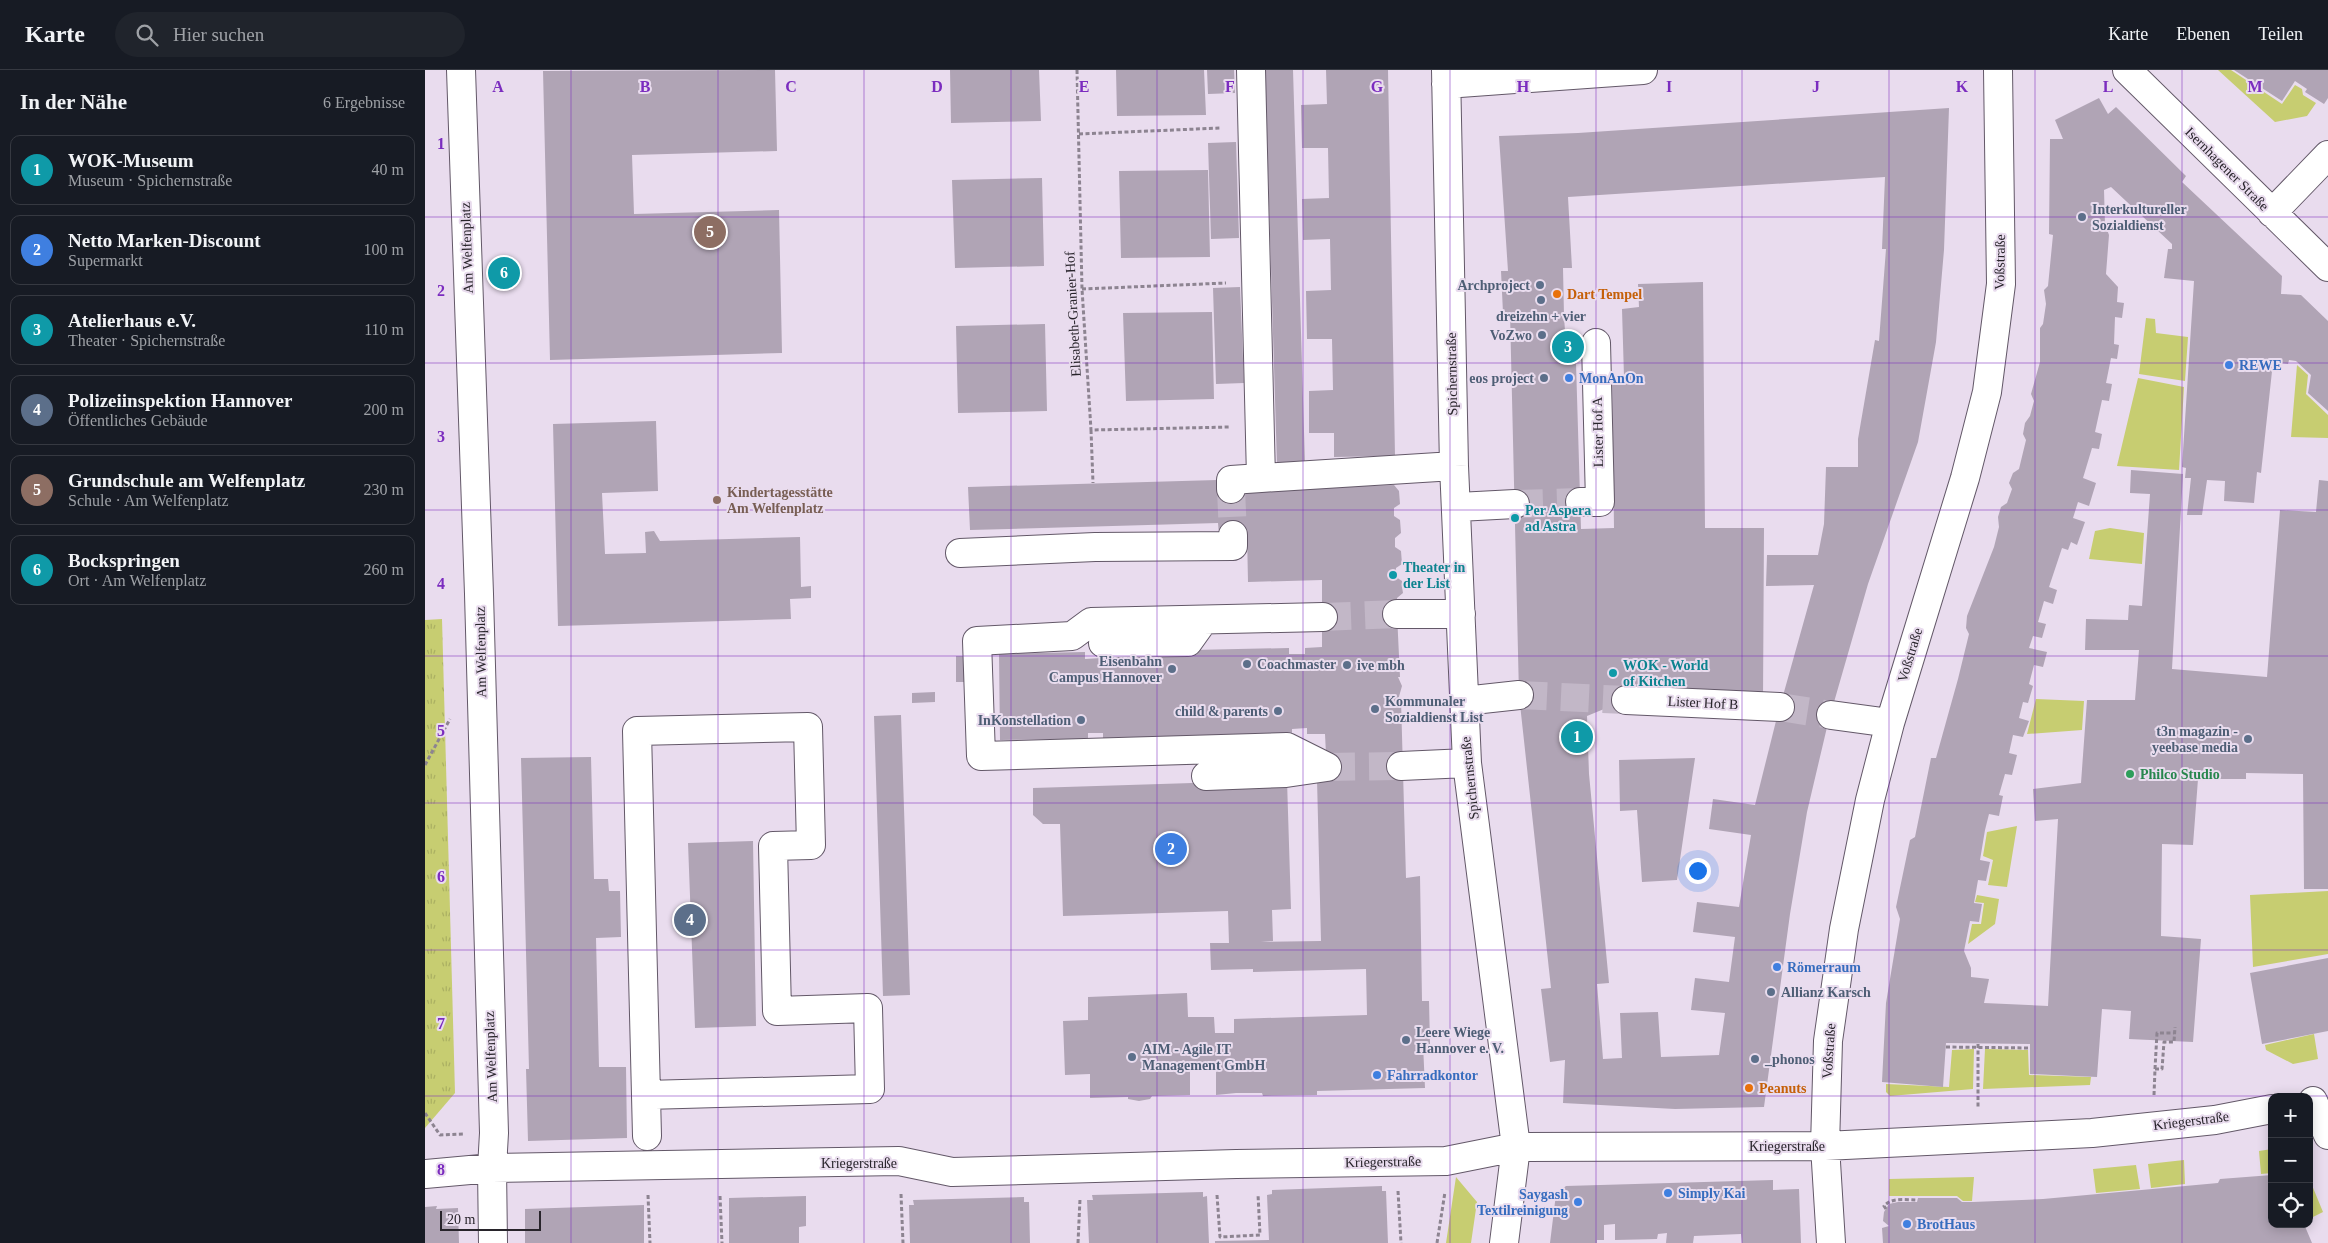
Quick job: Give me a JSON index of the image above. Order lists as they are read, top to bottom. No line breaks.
{"streets":{"street":["Isernhagener Straße","Am Welfenplatz","Voßstraße","Spichernstraße","Lister Hof A","Lister Hof B","Kriegerstraße"],"path":["Elisabeth-Granier-Hof"]},"crossings":[["Am Welfenplatz","Kriegerstraße"],["Voßstraße","Kriegerstraße"],["Spichernstraße","Kriegerstraße"]],"places":["Interkultureller Sozialdienst","Archproject","Dart Tempel","dreizehn + vier","VoZwo","REWE","eos project","MonAnOn","Kindertagesstätte Am Welfenplatz","Per Aspera ad Astra","Theater in der List","Coachmaster","ive mbh","Eisenbahn Campus Hannover","WOK - World of Kitchen","Kommunaler Sozialdienst List","child & parents","InKonstellation","t3n magazin - yeebase media","Philco Studio","Römerraum","Allianz Karsch","Leere Wiege Hannover e. V.","AIM - Agile IT Management GmbH","_phonos","Fahrradkontor","Peanuts","Simply Kai","Saygash Textilreinigung","BrotHaus"],"scale_bar":"20 m","page":{"header":"Karte","search":"Hier suchen","nav":["Karte","Ebenen","Teilen"],"heading":["In der Nähe","6 Ergebnisse"],"list":[{"mark":"1","name":"WOK-Museum","note":"Museum · Spichernstraße","value":"40 m"},{"mark":"2","name":"Netto Marken-Discount","note":"Supermarkt","value":"100 m"},{"mark":"3","name":"Atelierhaus e.V.","note":"Theater · Spichernstraße","value":"110 m"},{"mark":"4","name":"Polizeiinspektion Hannover","note":"Öffentliches Gebäude","value":"200 m"},{"mark":"5","name":"Grundschule am Welfenplatz","note":"Schule · Am Welfenplatz","value":"230 m"},{"mark":"6","name":"Bockspringen","note":"Ort · Am Welfenplatz","value":"260 m"}],"pins":["5","6","3","1","2","4"],"map_buttons":["+","−"],"scale":"20 m"},"grid":{"columns":["A","B","C","D","E","F","G","H","I","J","K","L","M"],"rows":["1","2","3","4","5","6","7","8"]}}
